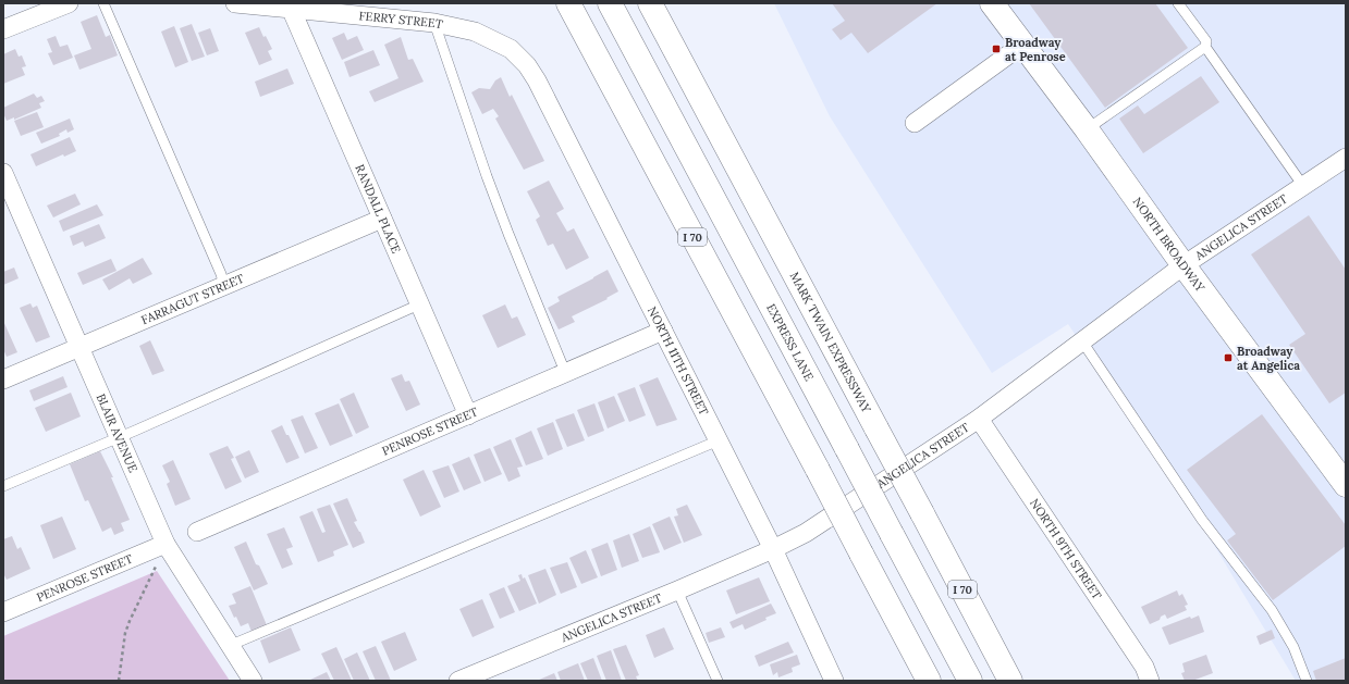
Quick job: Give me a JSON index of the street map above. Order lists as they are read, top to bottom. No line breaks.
{"streets":{"main road":["I 70","NORTH BROADWAY","EXPRESS LANE","MARK TWAIN EXPRESSWAY"],"street":["FERRY STREET","RANDALL PLACE","ANGELICA STREET","FARRAGUT STREET","NORTH 11TH STREET","PENROSE STREET","BLAIR AVENUE","NORTH 9TH STREET"]},"crossings":[["FERRY STREET","RANDALL PLACE"],["FERRY STREET","NORTH 11TH STREET"],["RANDALL PLACE","FARRAGUT STREET"],["RANDALL PLACE","PENROSE STREET"],["ANGELICA STREET","NORTH BROADWAY"],["ANGELICA STREET","NORTH 11TH STREET"],["ANGELICA STREET","NORTH 9TH STREET"],["FARRAGUT STREET","BLAIR AVENUE"],["NORTH 11TH STREET","PENROSE STREET"],["PENROSE STREET","BLAIR AVENUE"]],"places":{"transit":["Broadway at Penrose","Broadway at Angelica"]}}
